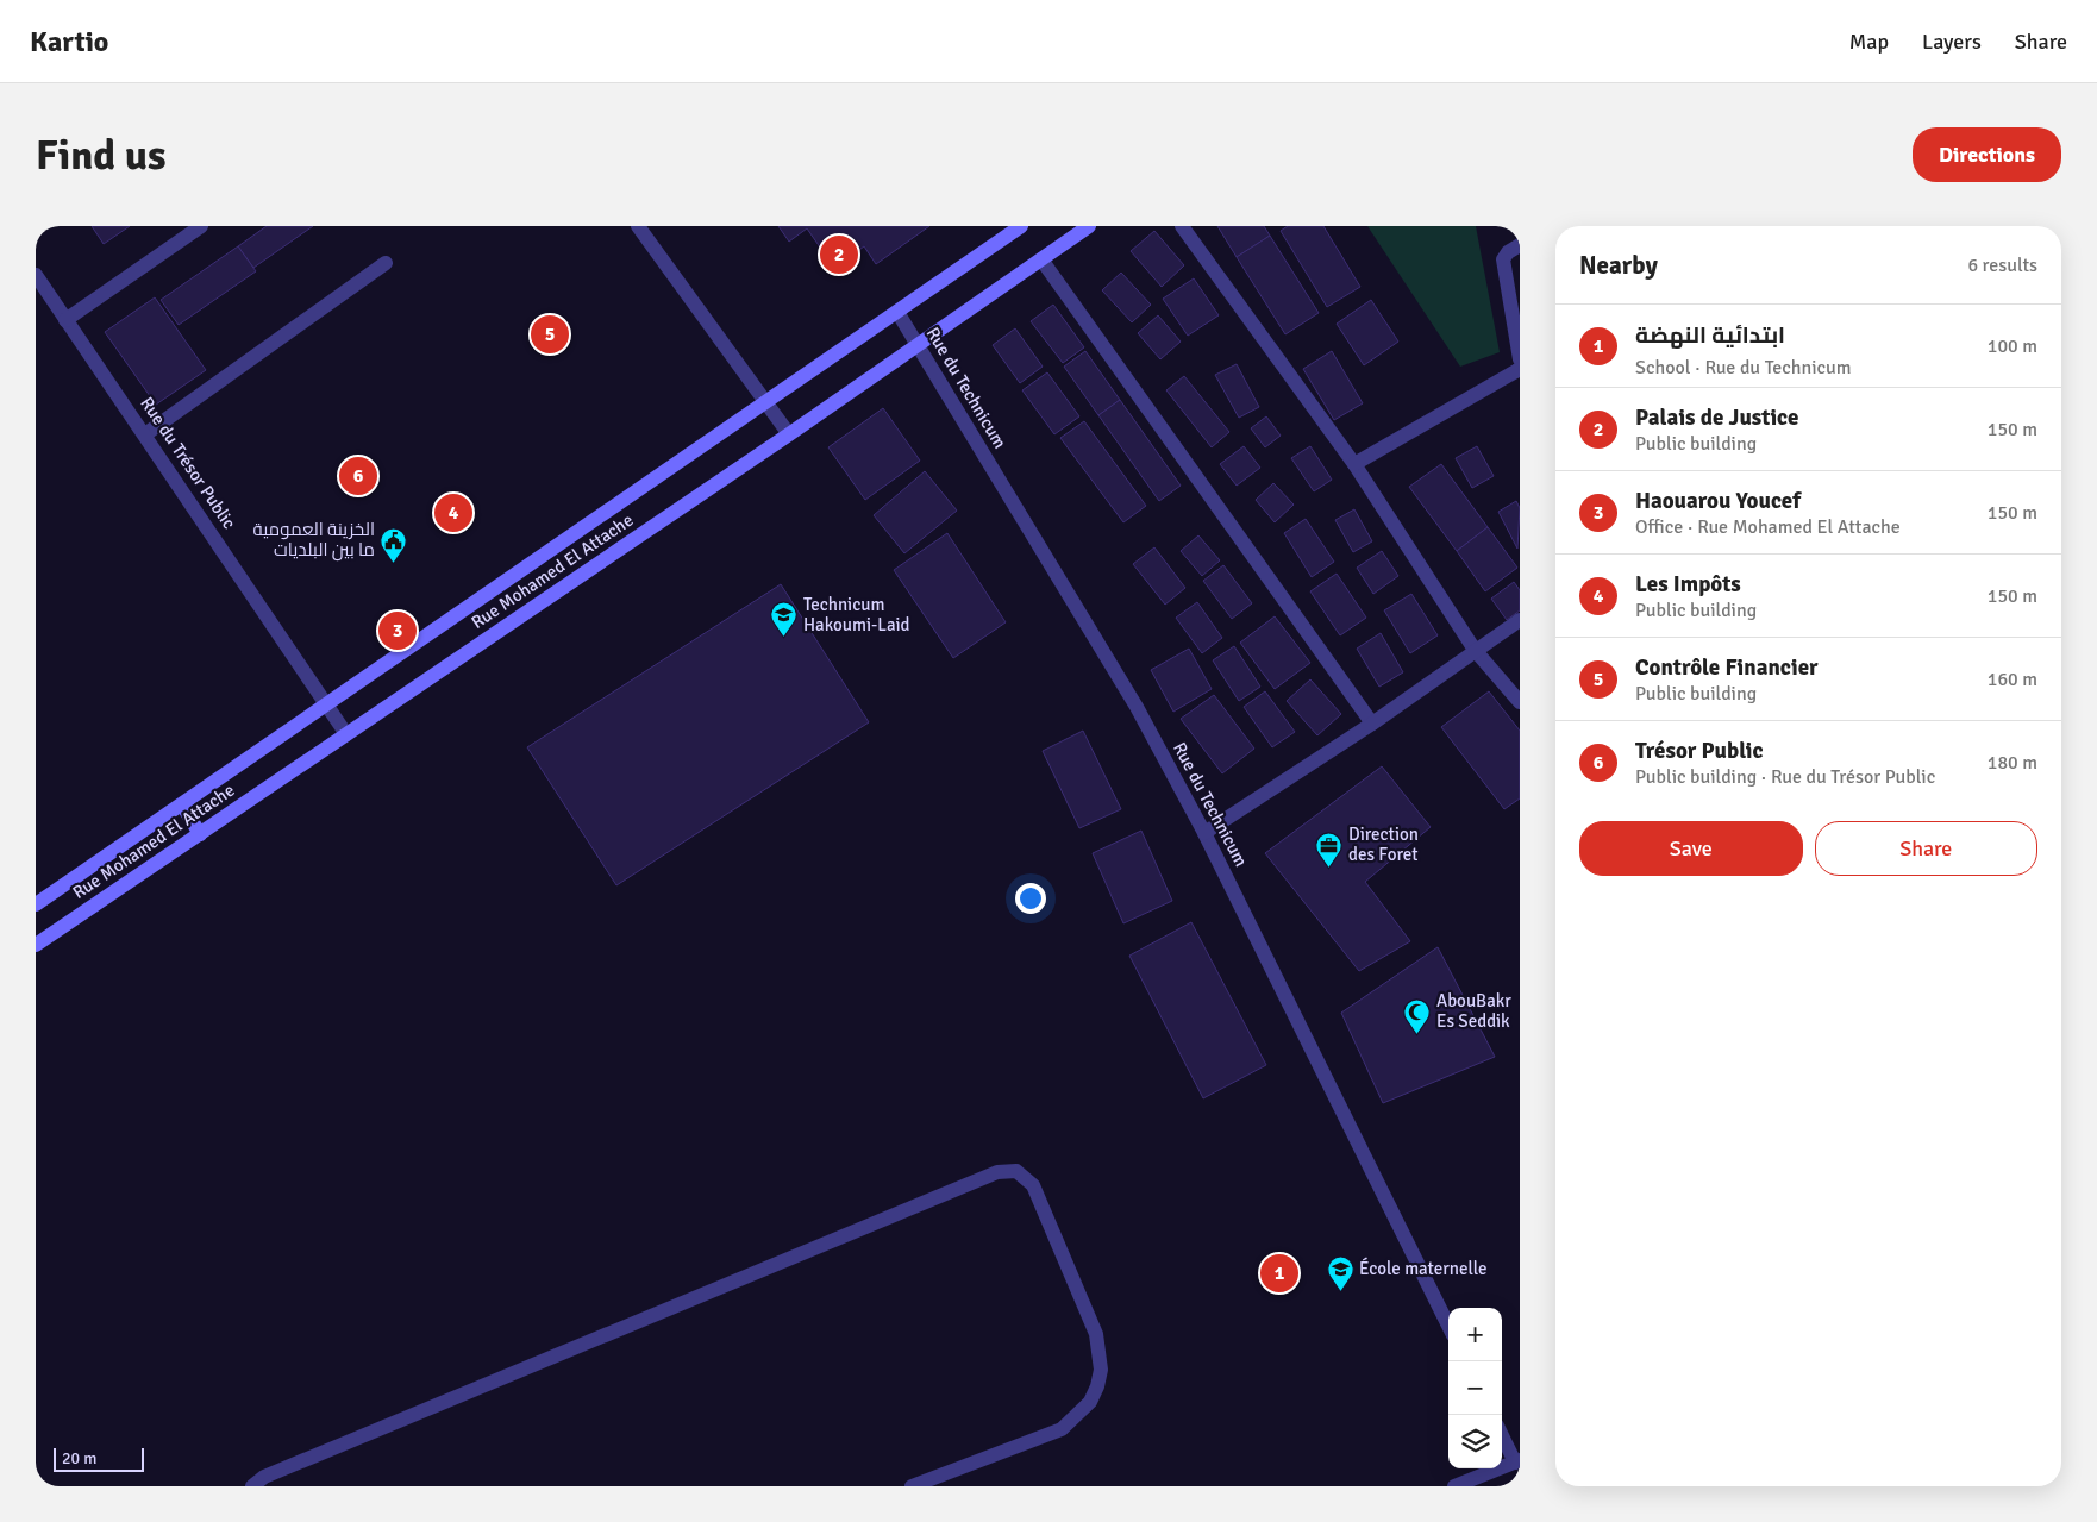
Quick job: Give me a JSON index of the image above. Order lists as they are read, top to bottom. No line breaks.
{"streets":{"street":["Rue du Technicum","Rue du Trésor Public","Rue Mohamed El Attache"]},"crossings":[["Rue du Technicum","Rue Mohamed El Attache"],["Rue du Trésor Public","Rue Mohamed El Attache"]],"places":{"public building":["الخزينة العمومية ما بين البلديات"],"school or university":["Technicum Hakoumi-Laid","École maternelle"],"office":["Direction des Foret"],"mosque":["AbouBakr Es Seddik"]},"scale_bar":"20 m","page":{"header":"Kartio","nav":["Map","Layers","Share"],"buttons":["Directions",["Save","Share"]],"title":"Find us","heading":["Nearby","6 results"],"pins":["2","5","6","4","3","1"],"list":[{"mark":"1","name":"ابتدائية النهضة","note":"School · Rue du Technicum","value":"100 m"},{"mark":"2","name":"Palais de Justice","note":"Public building","value":"150 m"},{"mark":"3","name":"Haouarou Youcef","note":"Office · Rue Mohamed El Attache","value":"150 m"},{"mark":"4","name":"Les Impôts","note":"Public building","value":"150 m"},{"mark":"5","name":"Contrôle Financier","note":"Public building","value":"160 m"},{"mark":"6","name":"Trésor Public","note":"Public building · Rue du Trésor Public","value":"180 m"}],"map_buttons":["+","−"],"scale":"20 m"}}
